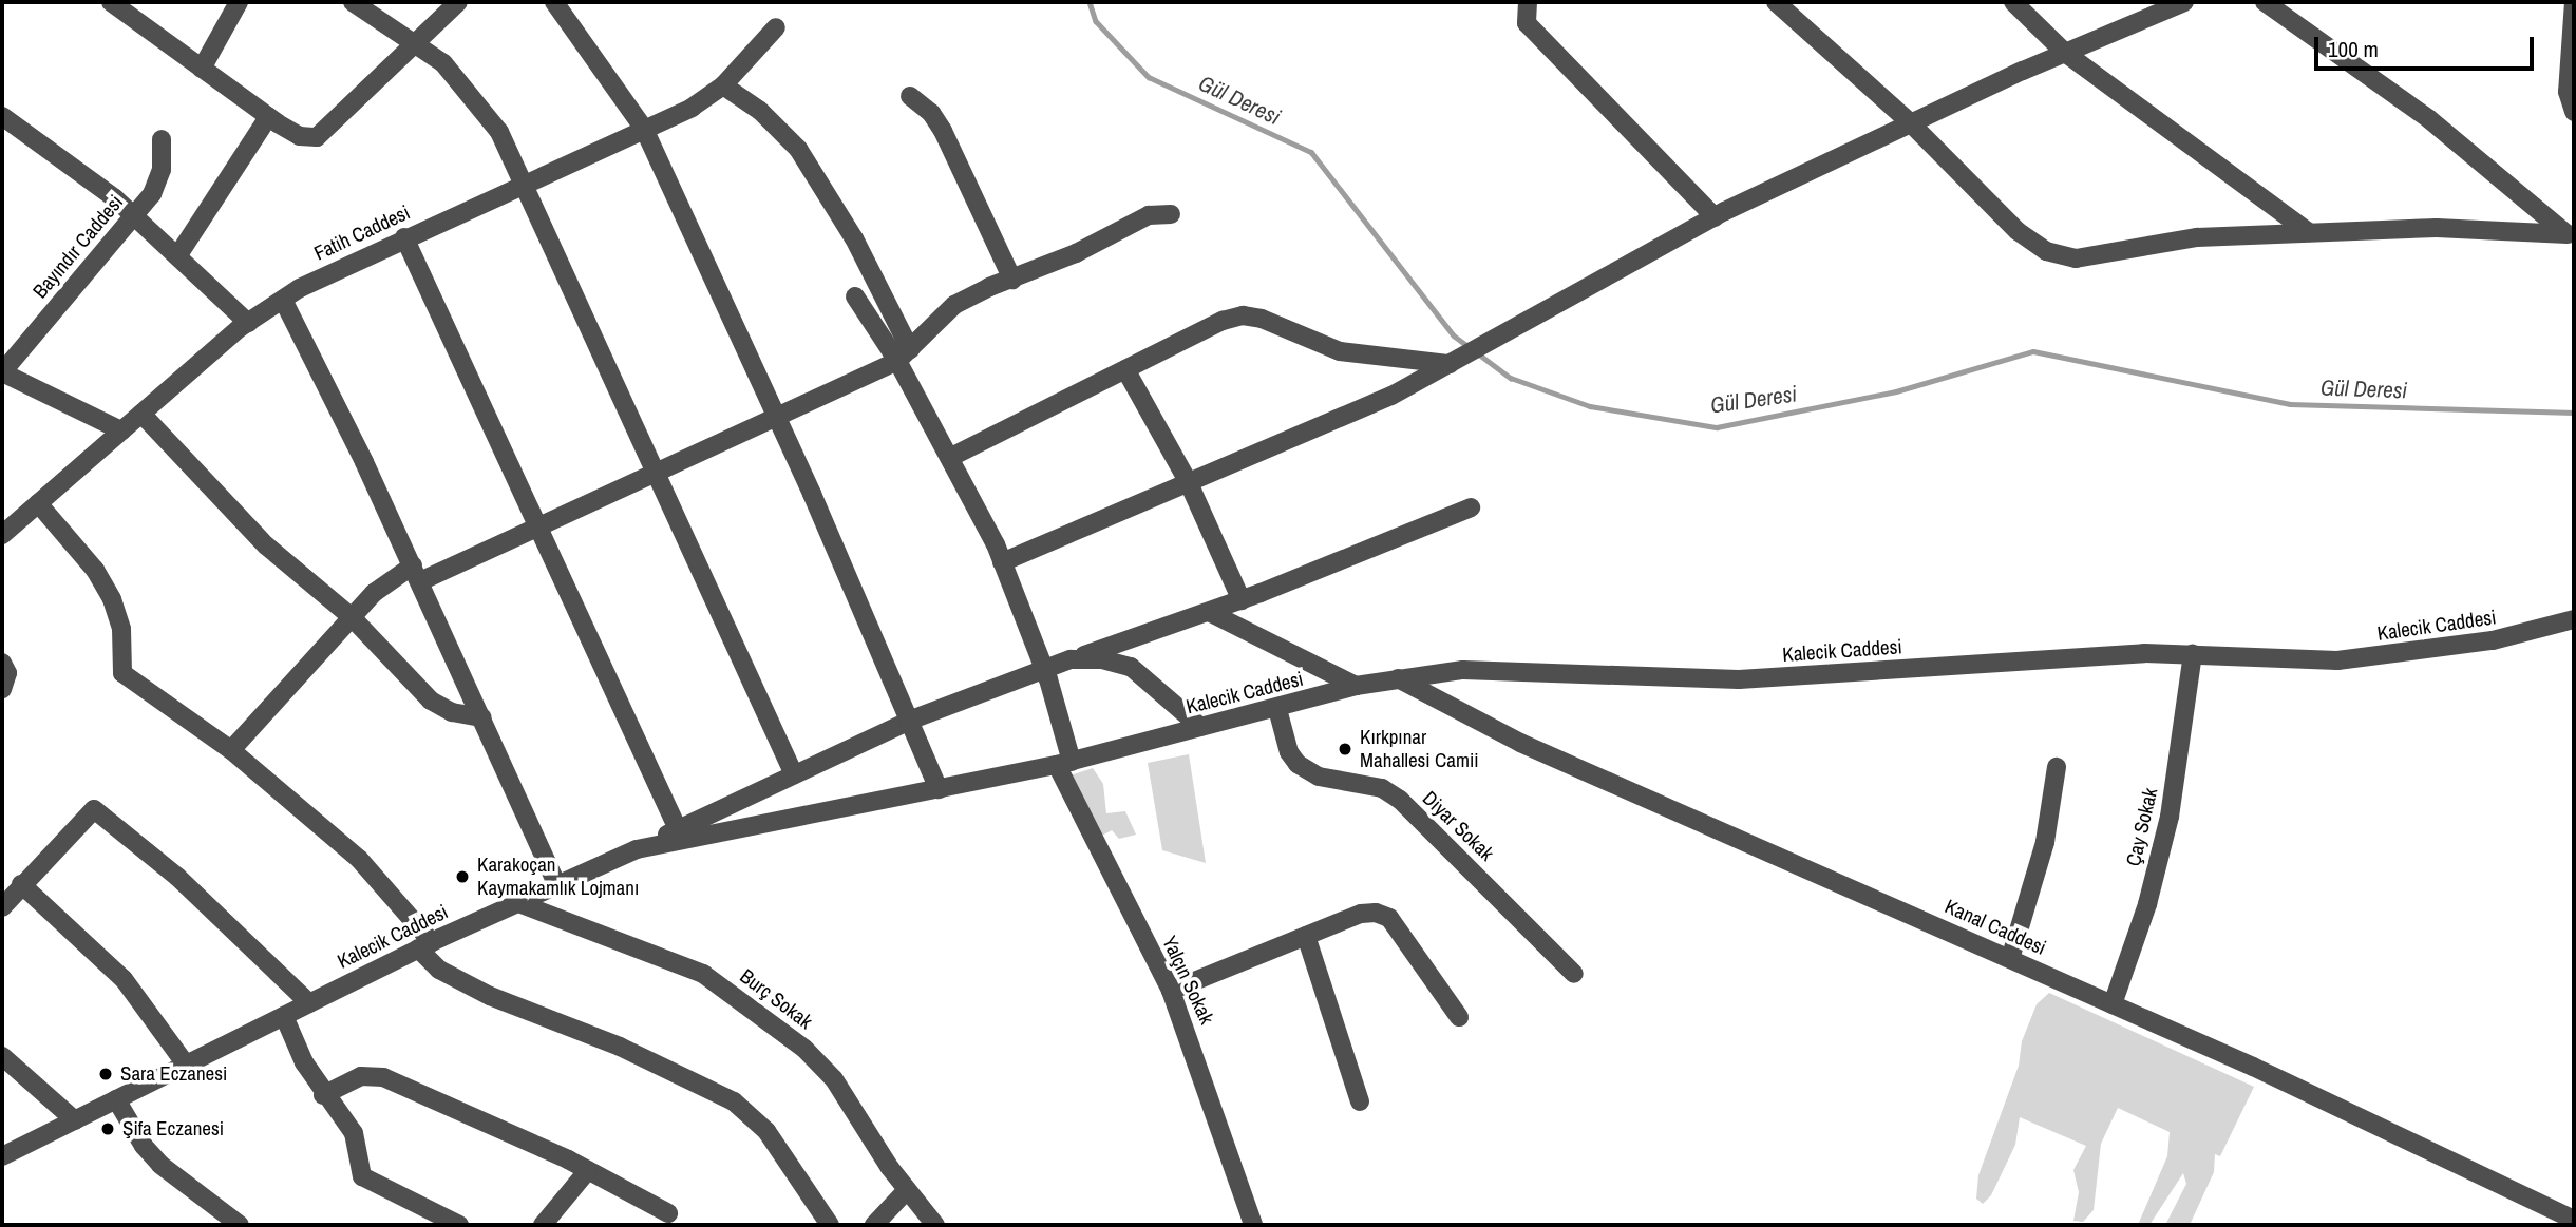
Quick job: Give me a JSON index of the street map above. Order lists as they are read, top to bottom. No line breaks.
{"streets":{"street":["Fatih Caddesi","Bayındır Caddesi","Kalecik Caddesi","Diyar Sokak","Çay Sokak","Kanal Caddesi","Yalçın Sokak","Burç Sokak"]},"crossings":[["Kalecik Caddesi","Diyar Sokak"],["Kalecik Caddesi","Çay Sokak"],["Kalecik Caddesi","Kanal Caddesi"],["Kalecik Caddesi","Yalçın Sokak"],["Kalecik Caddesi","Burç Sokak"],["Çay Sokak","Kanal Caddesi"]],"water":["Gül Deresi"],"places":["Kırkpınar Mahallesi Camii","Karakoçan Kaymakamlık Lojmanı","Sara Eczanesi","Şifa Eczanesi"],"scale_bar":"100 m"}
